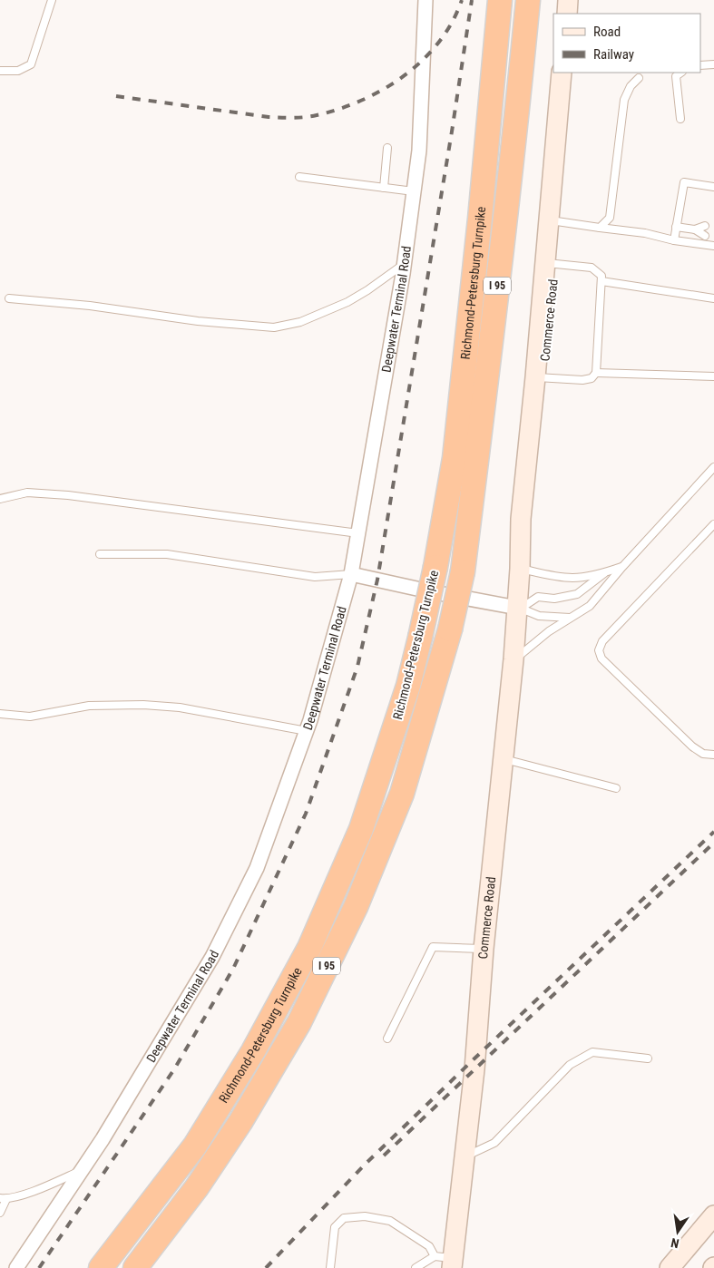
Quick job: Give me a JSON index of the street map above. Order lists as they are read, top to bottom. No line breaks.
{"streets":{"highway":["Richmond-Petersburg Turnpike","I 95"],"main road":["Commerce Road"],"street":["Deepwater Terminal Road"]},"legend":["Road","Railway"],"north":"bottom"}
